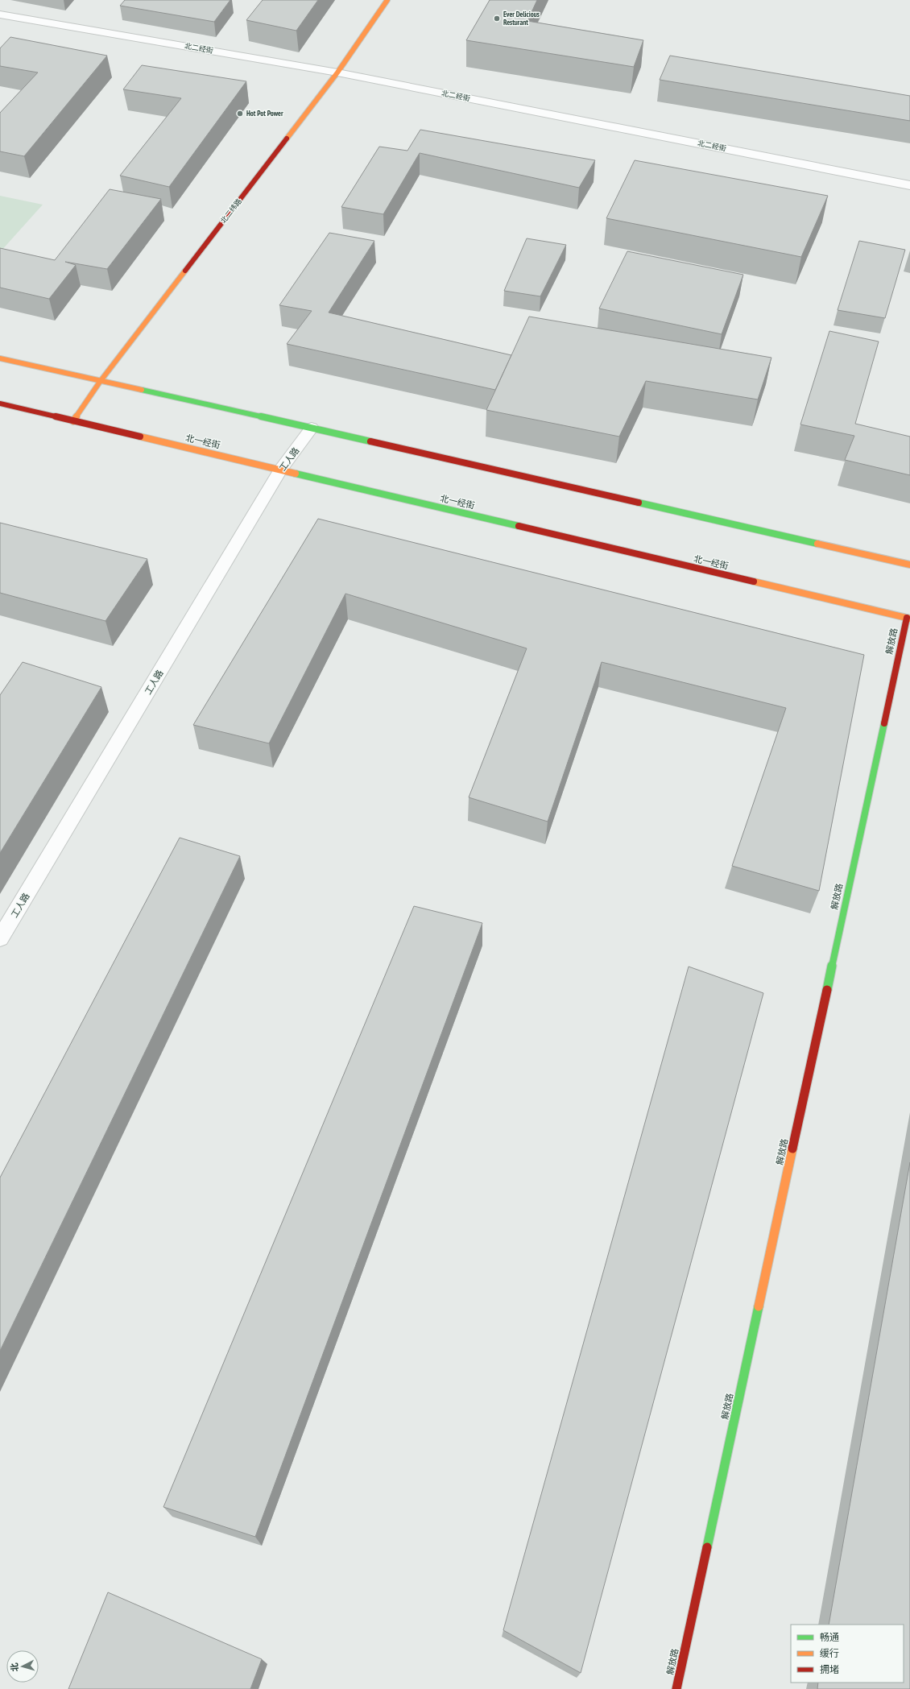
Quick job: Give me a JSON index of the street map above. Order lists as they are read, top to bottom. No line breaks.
{"streets":{"main road":["北二纬路","北一经街","解放路"],"street":["北二经街","工人路"]},"crossings":[["北二经街","北二纬路"],["北二纬路","北一经街"],["北一经街","工人路"],["北一经街","解放路"]],"places":["Ever Delicious Resturant","Hot Pot Power"],"legend":["畅通","缓行","拥堵"],"north":"left"}
